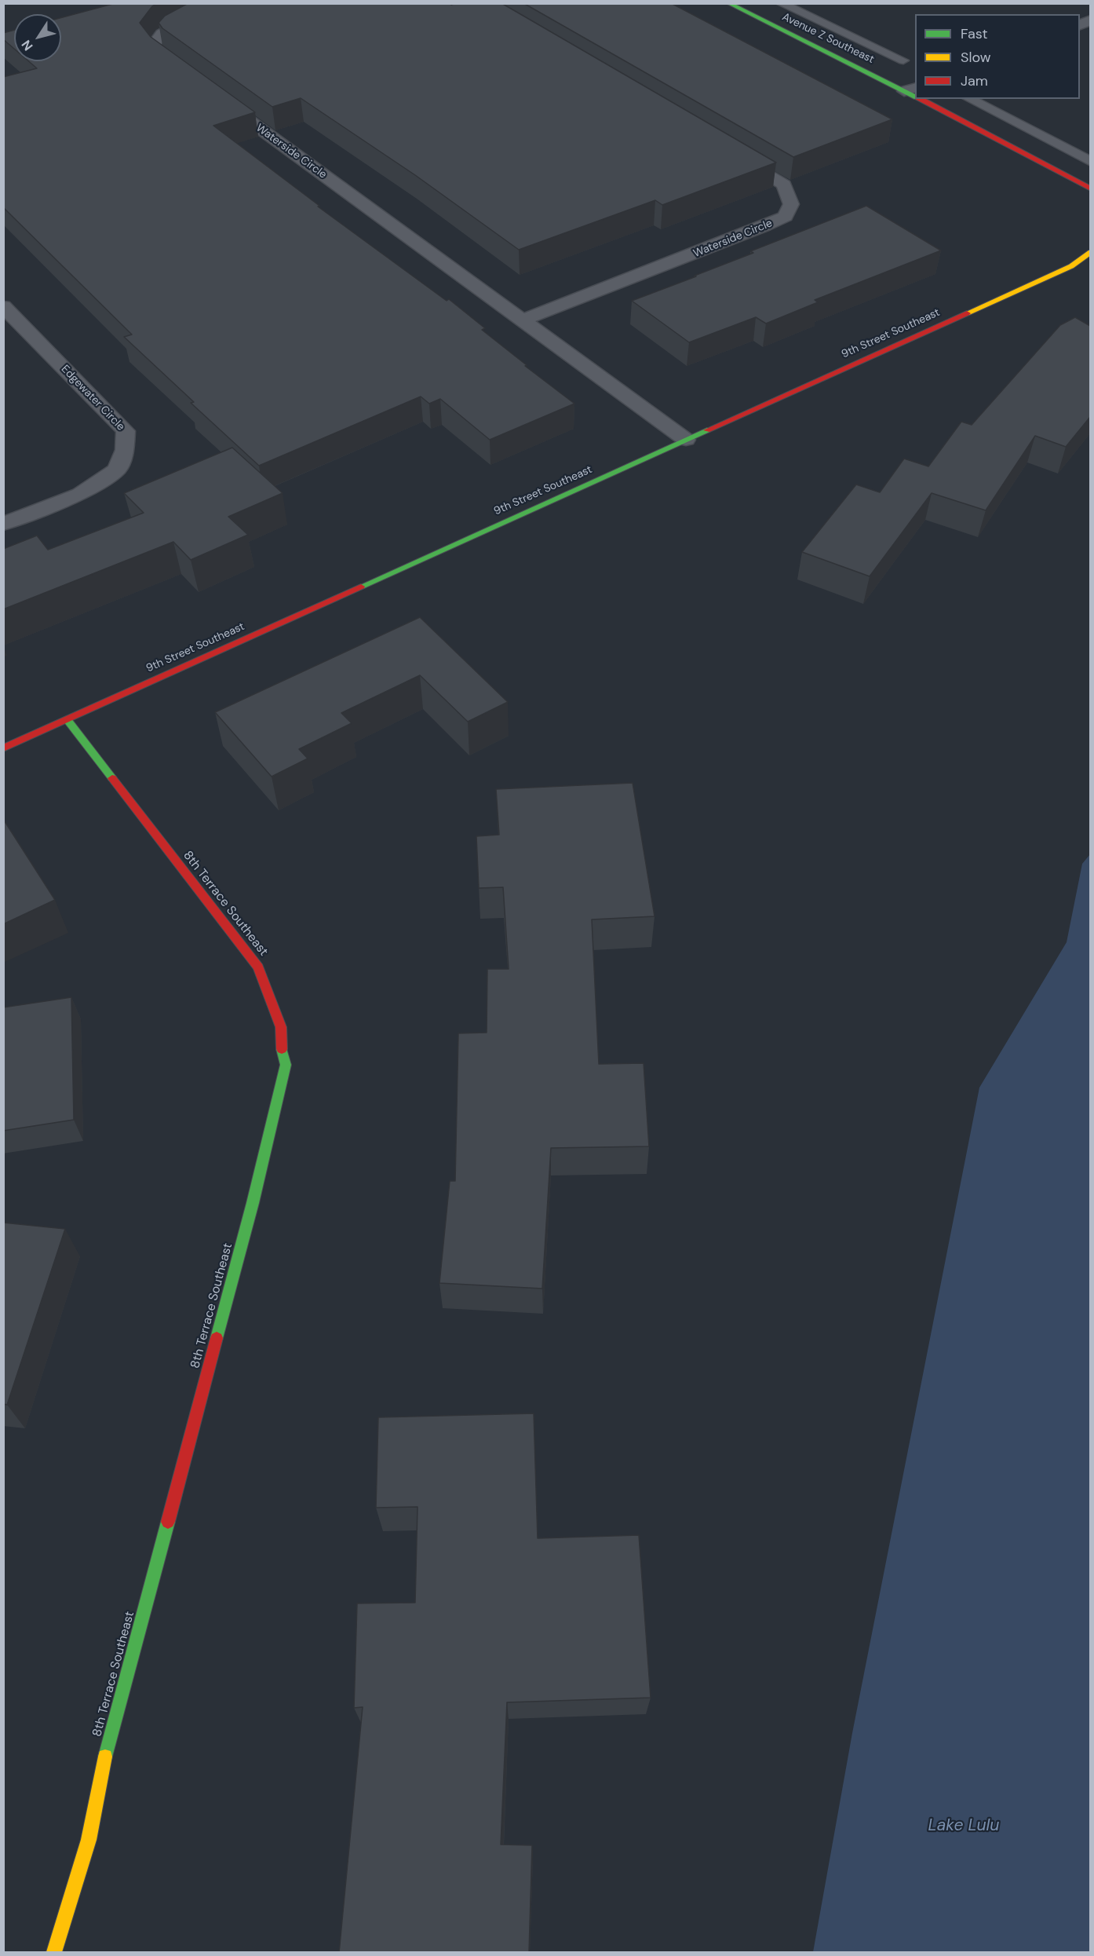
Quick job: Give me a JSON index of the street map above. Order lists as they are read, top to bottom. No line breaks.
{"streets":{"street":["Avenue Z Southeast","Waterside Circle","9th Street Southeast","Edgewater Circle","8th Terrace Southeast"]},"crossings":[["Waterside Circle","9th Street Southeast"],["9th Street Southeast","8th Terrace Southeast"]],"water":["Lake Lulu"],"legend":["Fast","Slow","Jam"],"north":"bottom left"}
